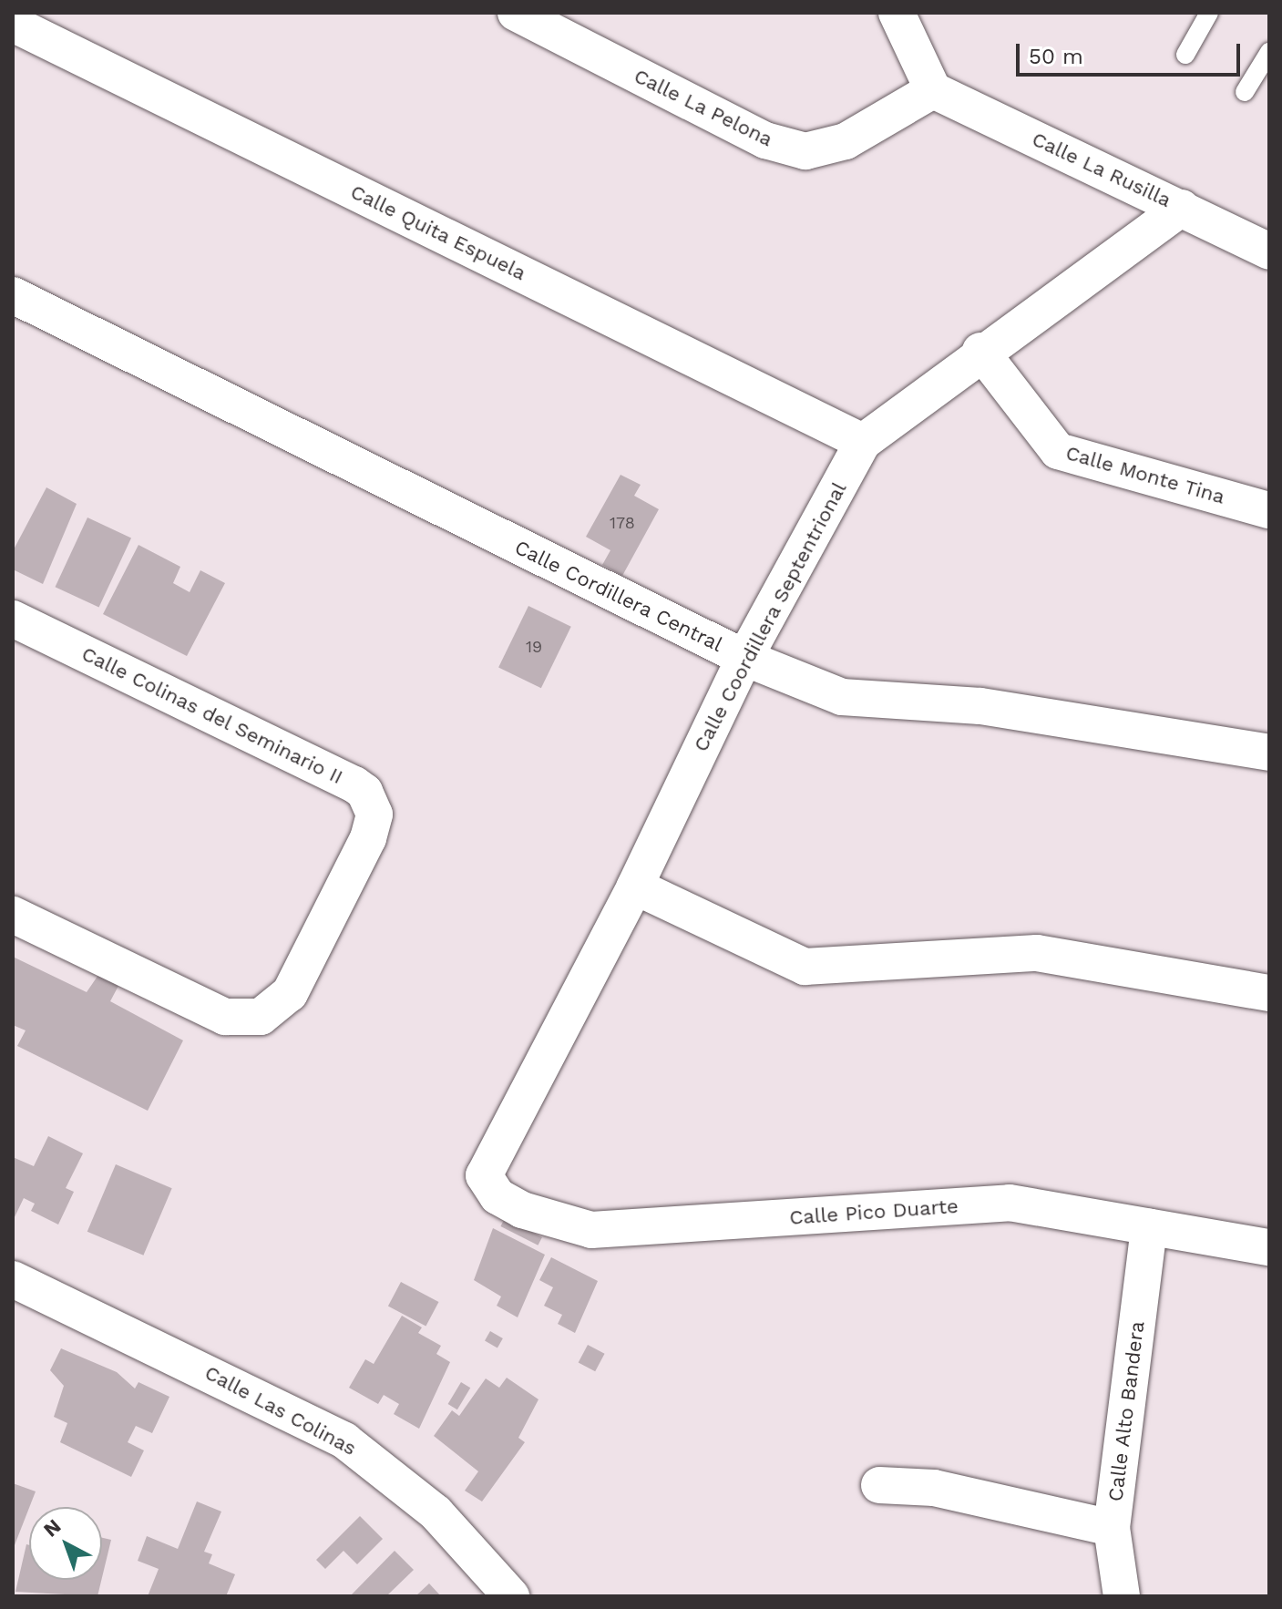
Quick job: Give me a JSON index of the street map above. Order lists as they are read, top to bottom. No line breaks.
{"streets":{"street":["Calle La Pelona","Calle La Rusilla","Calle Quita Espuela","Calle Monte Tina","Calle Cordillera Central","Calle Coordillera Septentrional","Calle Colinas del Seminario II","Calle Pico Duarte","Calle Las Colinas","Calle Alto Bandera"]},"crossings":[["Calle La Pelona","Calle La Rusilla"],["Calle La Rusilla","Calle Coordillera Septentrional"],["Calle Quita Espuela","Calle Coordillera Septentrional"],["Calle Monte Tina","Calle Coordillera Septentrional"],["Calle Cordillera Central","Calle Coordillera Septentrional"],["Calle Coordillera Septentrional","Calle Pico Duarte"],["Calle Pico Duarte","Calle Alto Bandera"]],"house_numbers":["178","19"],"scale_bar":"50 m","north":"top left"}
